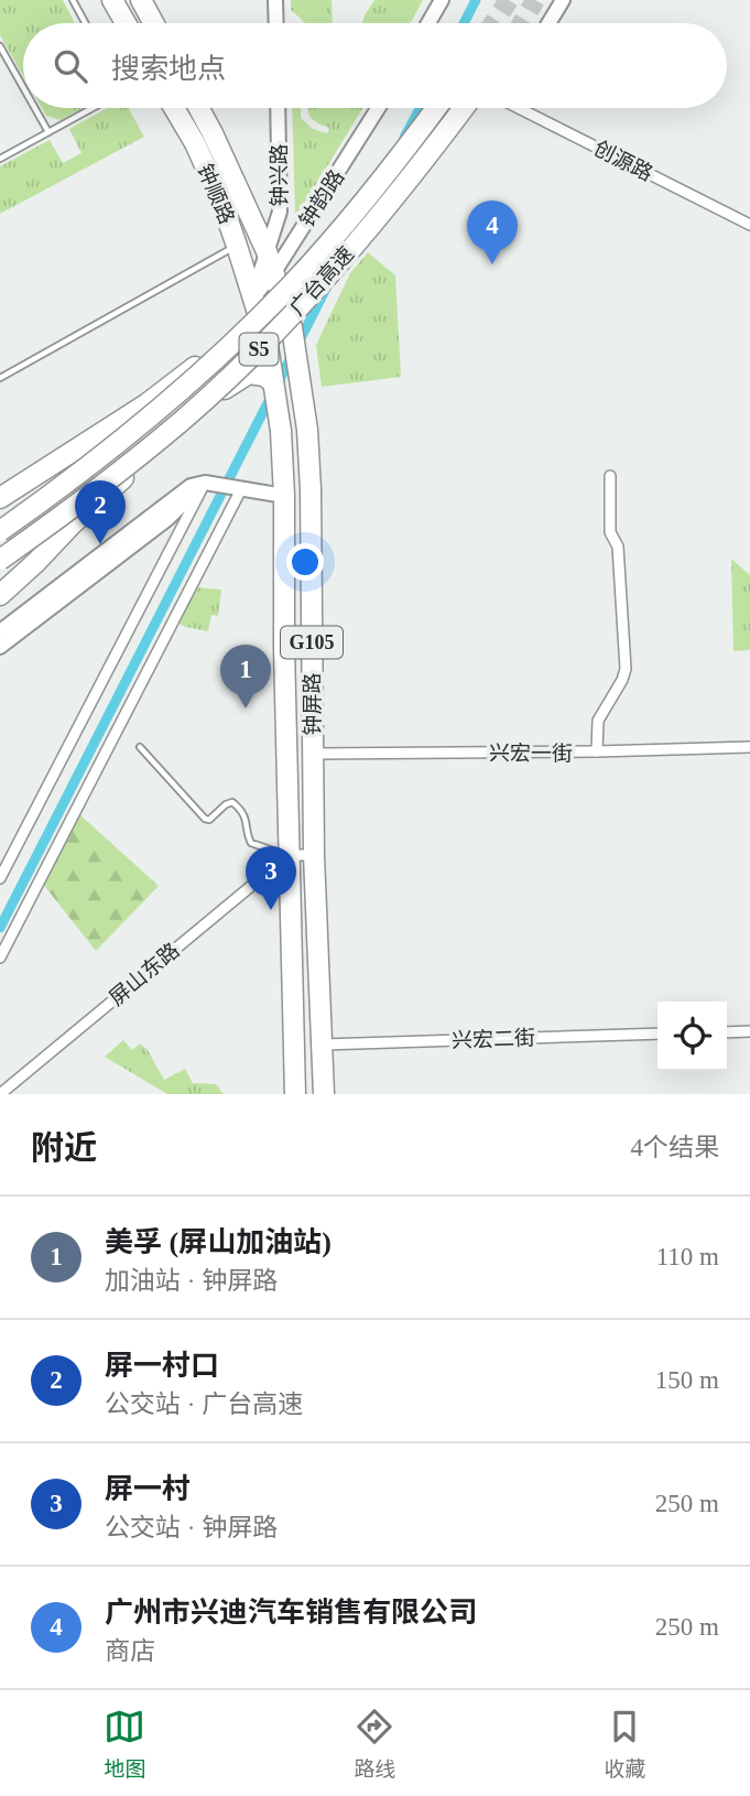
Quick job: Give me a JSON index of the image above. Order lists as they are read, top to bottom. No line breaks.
{"streets":{"highway":["钟顺路","广台高速","S5","G105","钟屏路"],"street":["创源路","钟兴路","钟韵路","兴宏一街","屏山东路","兴宏二街"]},"crossings":[["钟兴路","钟顺路"],["钟兴路","钟韵路"],["钟兴路","钟屏路"],["钟顺路","钟韵路"],["钟顺路","钟屏路"],["钟韵路","钟屏路"],["钟屏路","兴宏一街"],["钟屏路","屏山东路"],["钟屏路","兴宏二街"]],"page":{"search":"搜索地点","pins":["4","2","1","3"],"heading":["附近","4个结果"],"list":[{"mark":"1","name":"美孚 (屏山加油站)","note":"加油站 · 钟屏路","value":"110 m"},{"mark":"2","name":"屏一村口","note":"公交站 · 广台高速","value":"150 m"},{"mark":"3","name":"屏一村","note":"公交站 · 钟屏路","value":"250 m"},{"mark":"4","name":"广州市兴迪汽车销售有限公司","note":"商店","value":"250 m"}],"nav":["地图","路线","收藏"]}}
